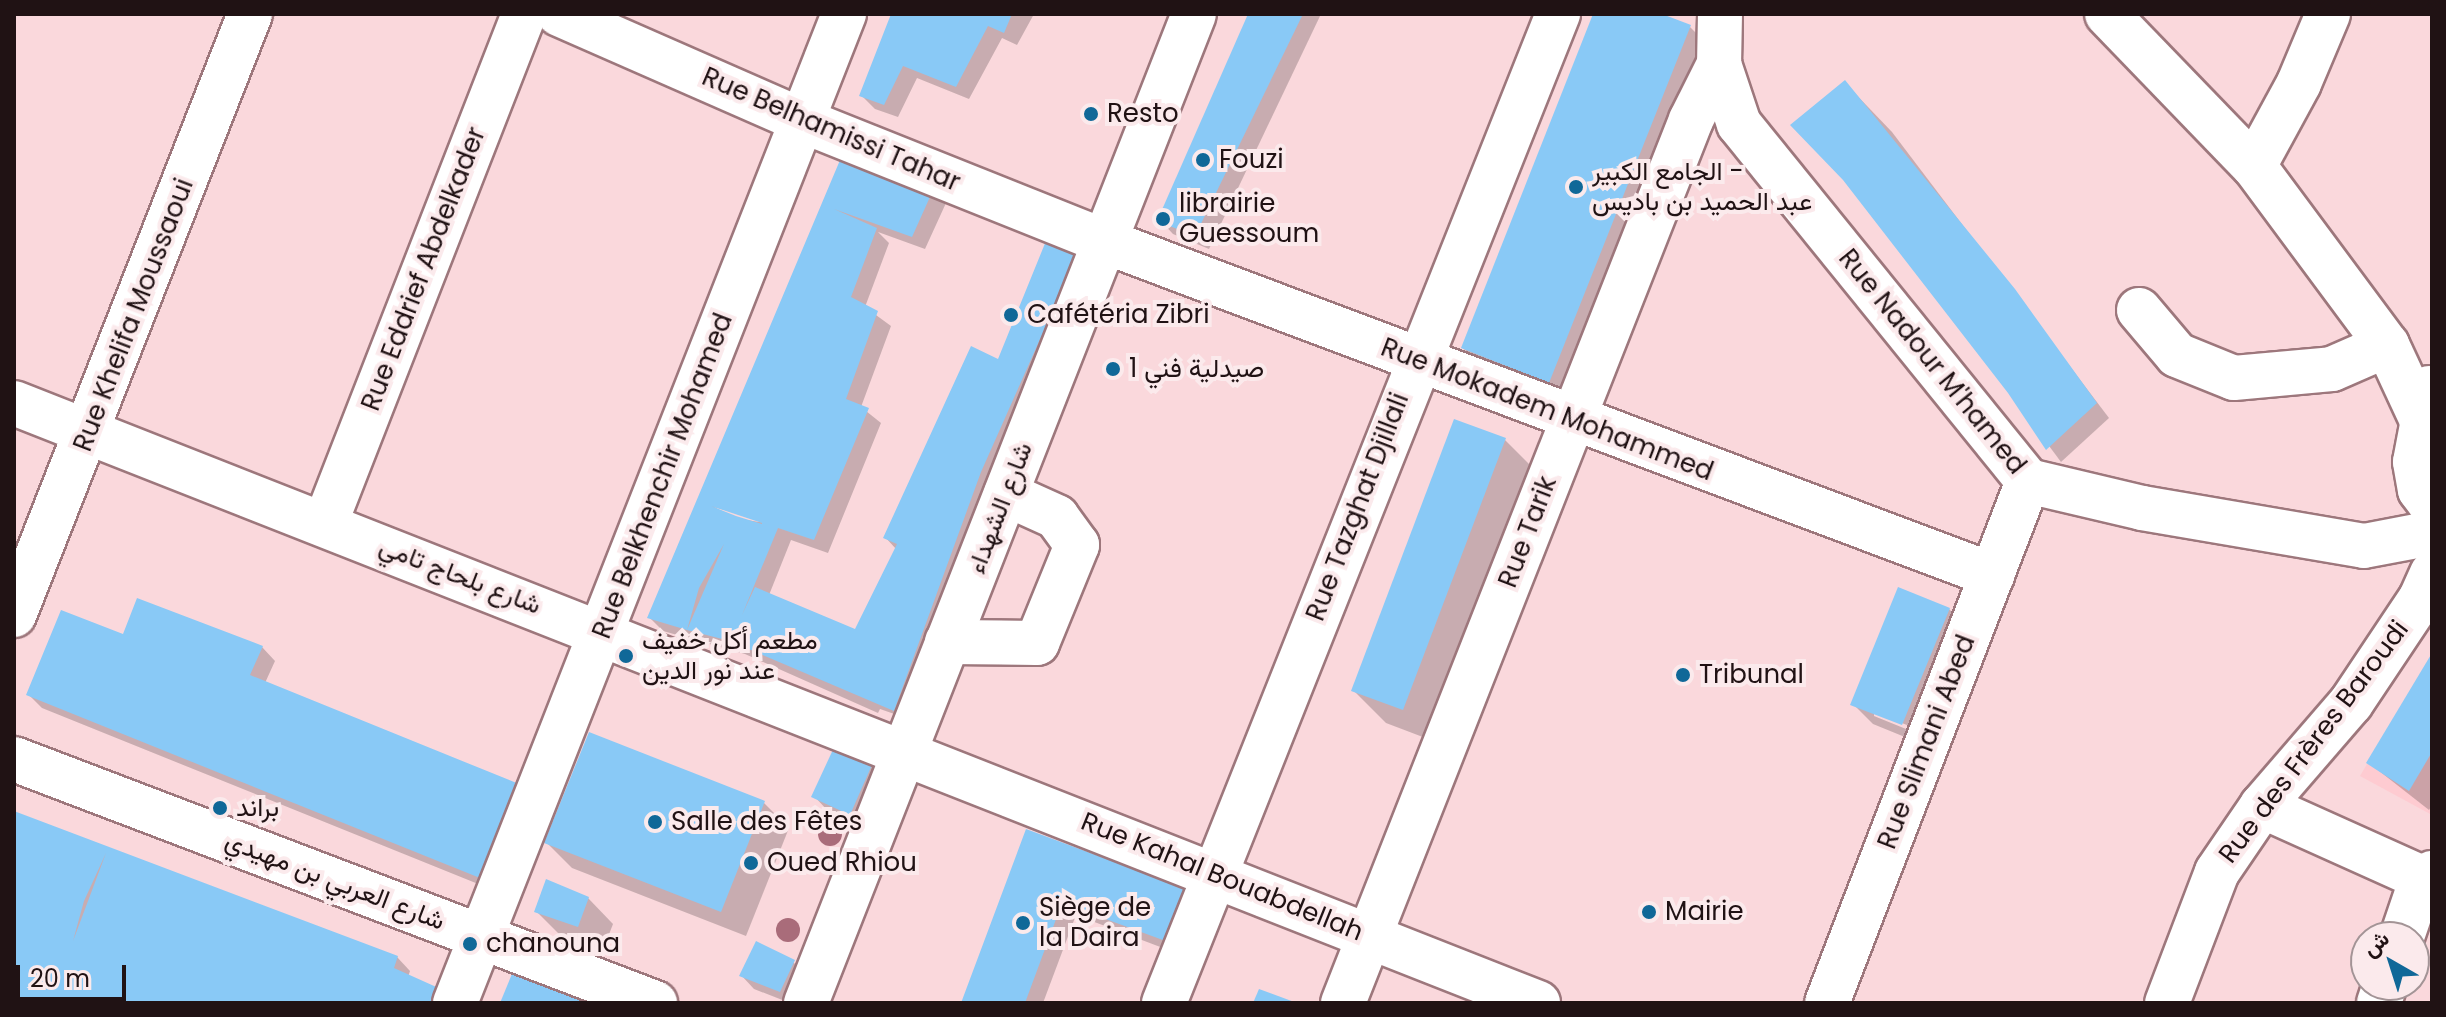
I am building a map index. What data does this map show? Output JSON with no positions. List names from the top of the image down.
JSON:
{
  "streets": {
    "street": [
      "Rue Belhamissi Tahar",
      "Rue Eddrief Abdelkader",
      "Rue Khelifa Moussaoui",
      "Rue Nadour M'hamed",
      "Rue Mokadem Mohammed",
      "Rue Belkhenchir Mohamed",
      "Rue Tazghat Djillali",
      "شارع الشهداء",
      "Rue Tarik",
      "شارع بلحاج تامي",
      "Rue Slimani Abed",
      "Rue des Frères Baroudi",
      "Rue Kahal Bouabdellah",
      "شارع العربي بن مهيدي"
    ]
  },
  "crossings": [
    ["Rue Belhamissi Tahar", "Rue Mokadem Mohammed"],
    ["Rue Belhamissi Tahar", "Rue Belkhenchir Mohamed"],
    ["Rue Belhamissi Tahar", "شارع الشهداء"],
    ["Rue Eddrief Abdelkader", "شارع بلحاج تامي"],
    ["Rue Khelifa Moussaoui", "شارع بلحاج تامي"],
    ["Rue Nadour M'hamed", "Rue Tarik"],
    ["Rue Nadour M'hamed", "Rue Slimani Abed"],
    ["Rue Mokadem Mohammed", "Rue Tazghat Djillali"],
    ["Rue Mokadem Mohammed", "شارع الشهداء"],
    ["Rue Mokadem Mohammed", "Rue Tarik"],
    ["Rue Mokadem Mohammed", "Rue Slimani Abed"],
    ["Rue Belkhenchir Mohamed", "شارع بلحاج تامي"],
    ["Rue Belkhenchir Mohamed", "شارع العربي بن مهيدي"],
    ["Rue Tazghat Djillali", "Rue Kahal Bouabdellah"],
    ["شارع الشهداء", "شارع بلحاج تامي"],
    ["شارع الشهداء", "Rue Kahal Bouabdellah"],
    ["Rue Tarik", "Rue Kahal Bouabdellah"],
    ["شارع بلحاج تامي", "Rue Kahal Bouabdellah"]
  ],
  "places": [
    "Resto",
    "Fouzi",
    "الجامع الكبير - عبد الحميد بن باديس",
    "librairie Guessoum",
    "Cafétéria Zibri",
    "صيدلية فني 1",
    "مطعم أكل خفيف عند نور الدين",
    "Tribunal",
    "براند",
    "Salle des Fêtes",
    "Oued Rhiou",
    "Mairie",
    "Siège de la Daira",
    "chanouna"
  ],
  "scale_bar": "20 m",
  "north": "top left"
}
